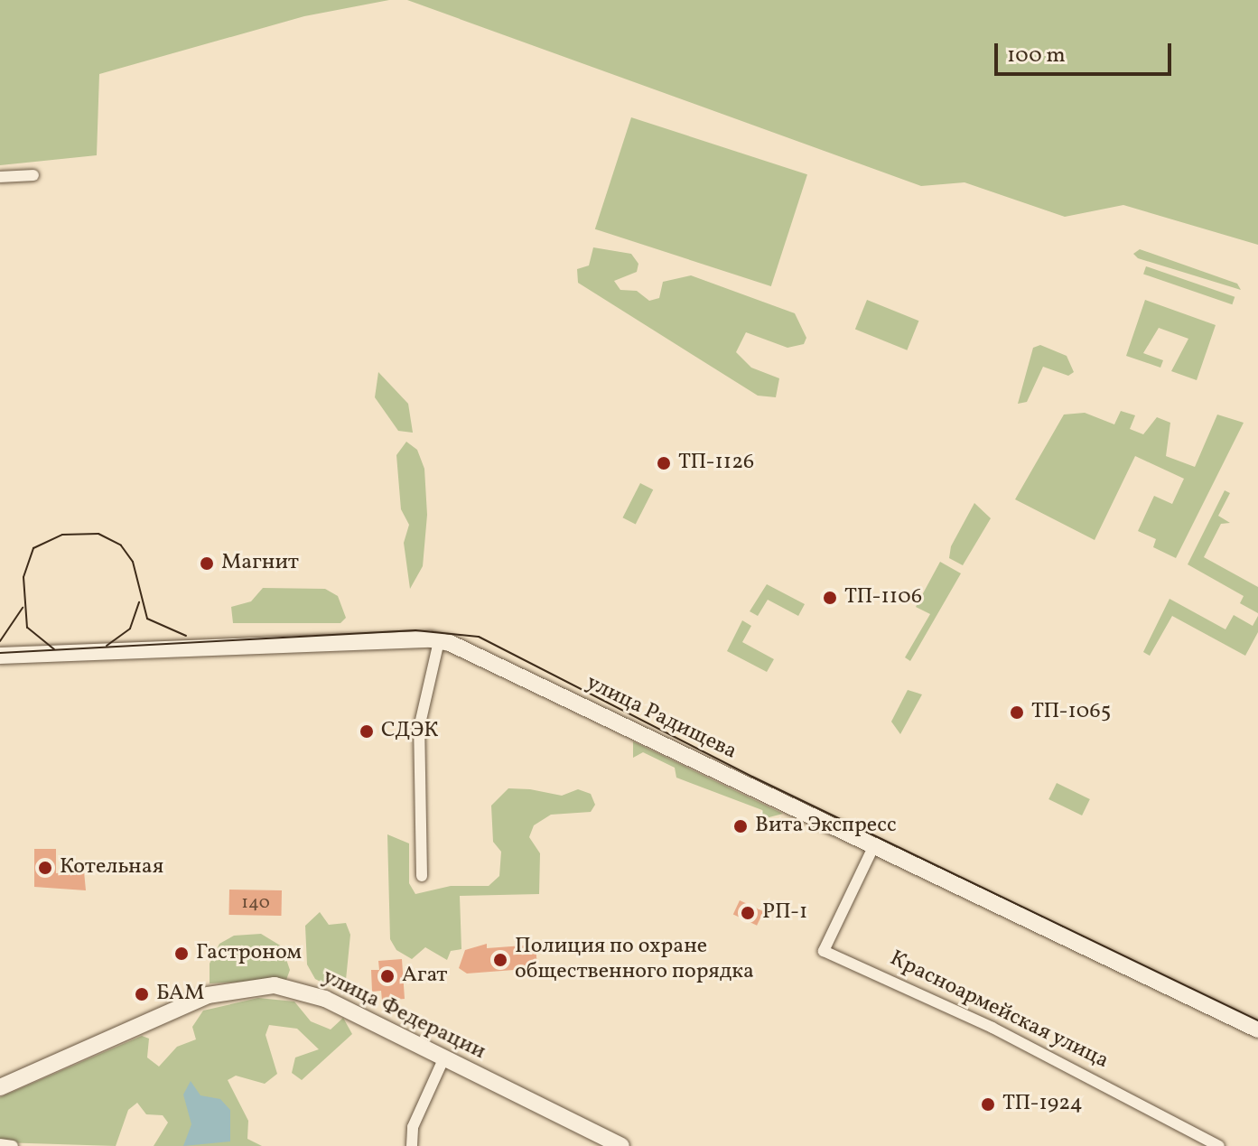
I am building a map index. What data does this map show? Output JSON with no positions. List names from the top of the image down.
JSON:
{
  "streets": {
    "street": ["улица Радищева", "Красноармейская улица", "улица Федерации"]
  },
  "crossings": [
    ["улица Радищева", "Красноармейская улица"]
  ],
  "places": [
    "ТП-1126",
    "Магнит",
    "ТП-1106",
    "ТП-1065",
    "СДЭК",
    "Вита Экспресс",
    "Котельная",
    "РП-1",
    "Гастроном",
    "Полиция по охране общественного порядка",
    "Агат",
    "БАМ",
    "ТП-1924"
  ],
  "house_numbers": ["140"],
  "scale_bar": "100 m"
}
